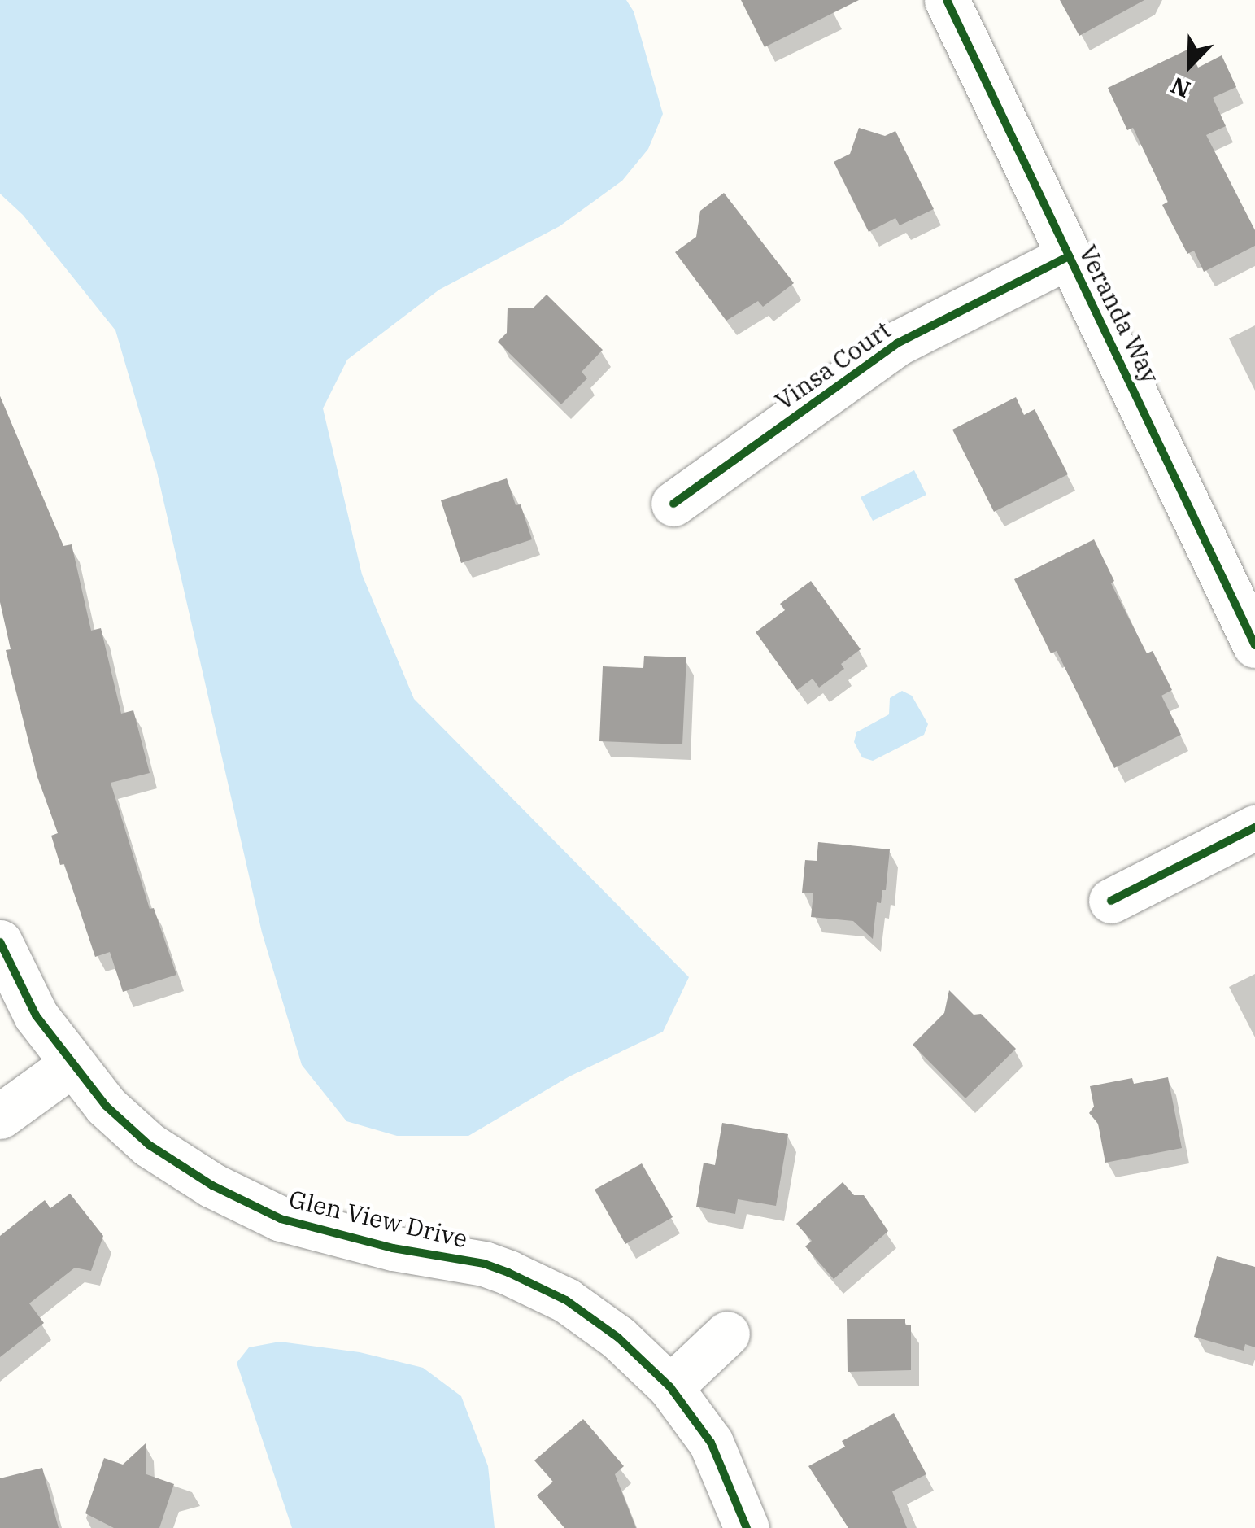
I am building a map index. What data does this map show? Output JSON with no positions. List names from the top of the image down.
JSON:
{
  "streets": {
    "street": ["Veranda Way", "Vinsa Court", "Glen View Drive"]
  },
  "crossings": [
    ["Veranda Way", "Vinsa Court"]
  ],
  "north": "bottom left"
}
